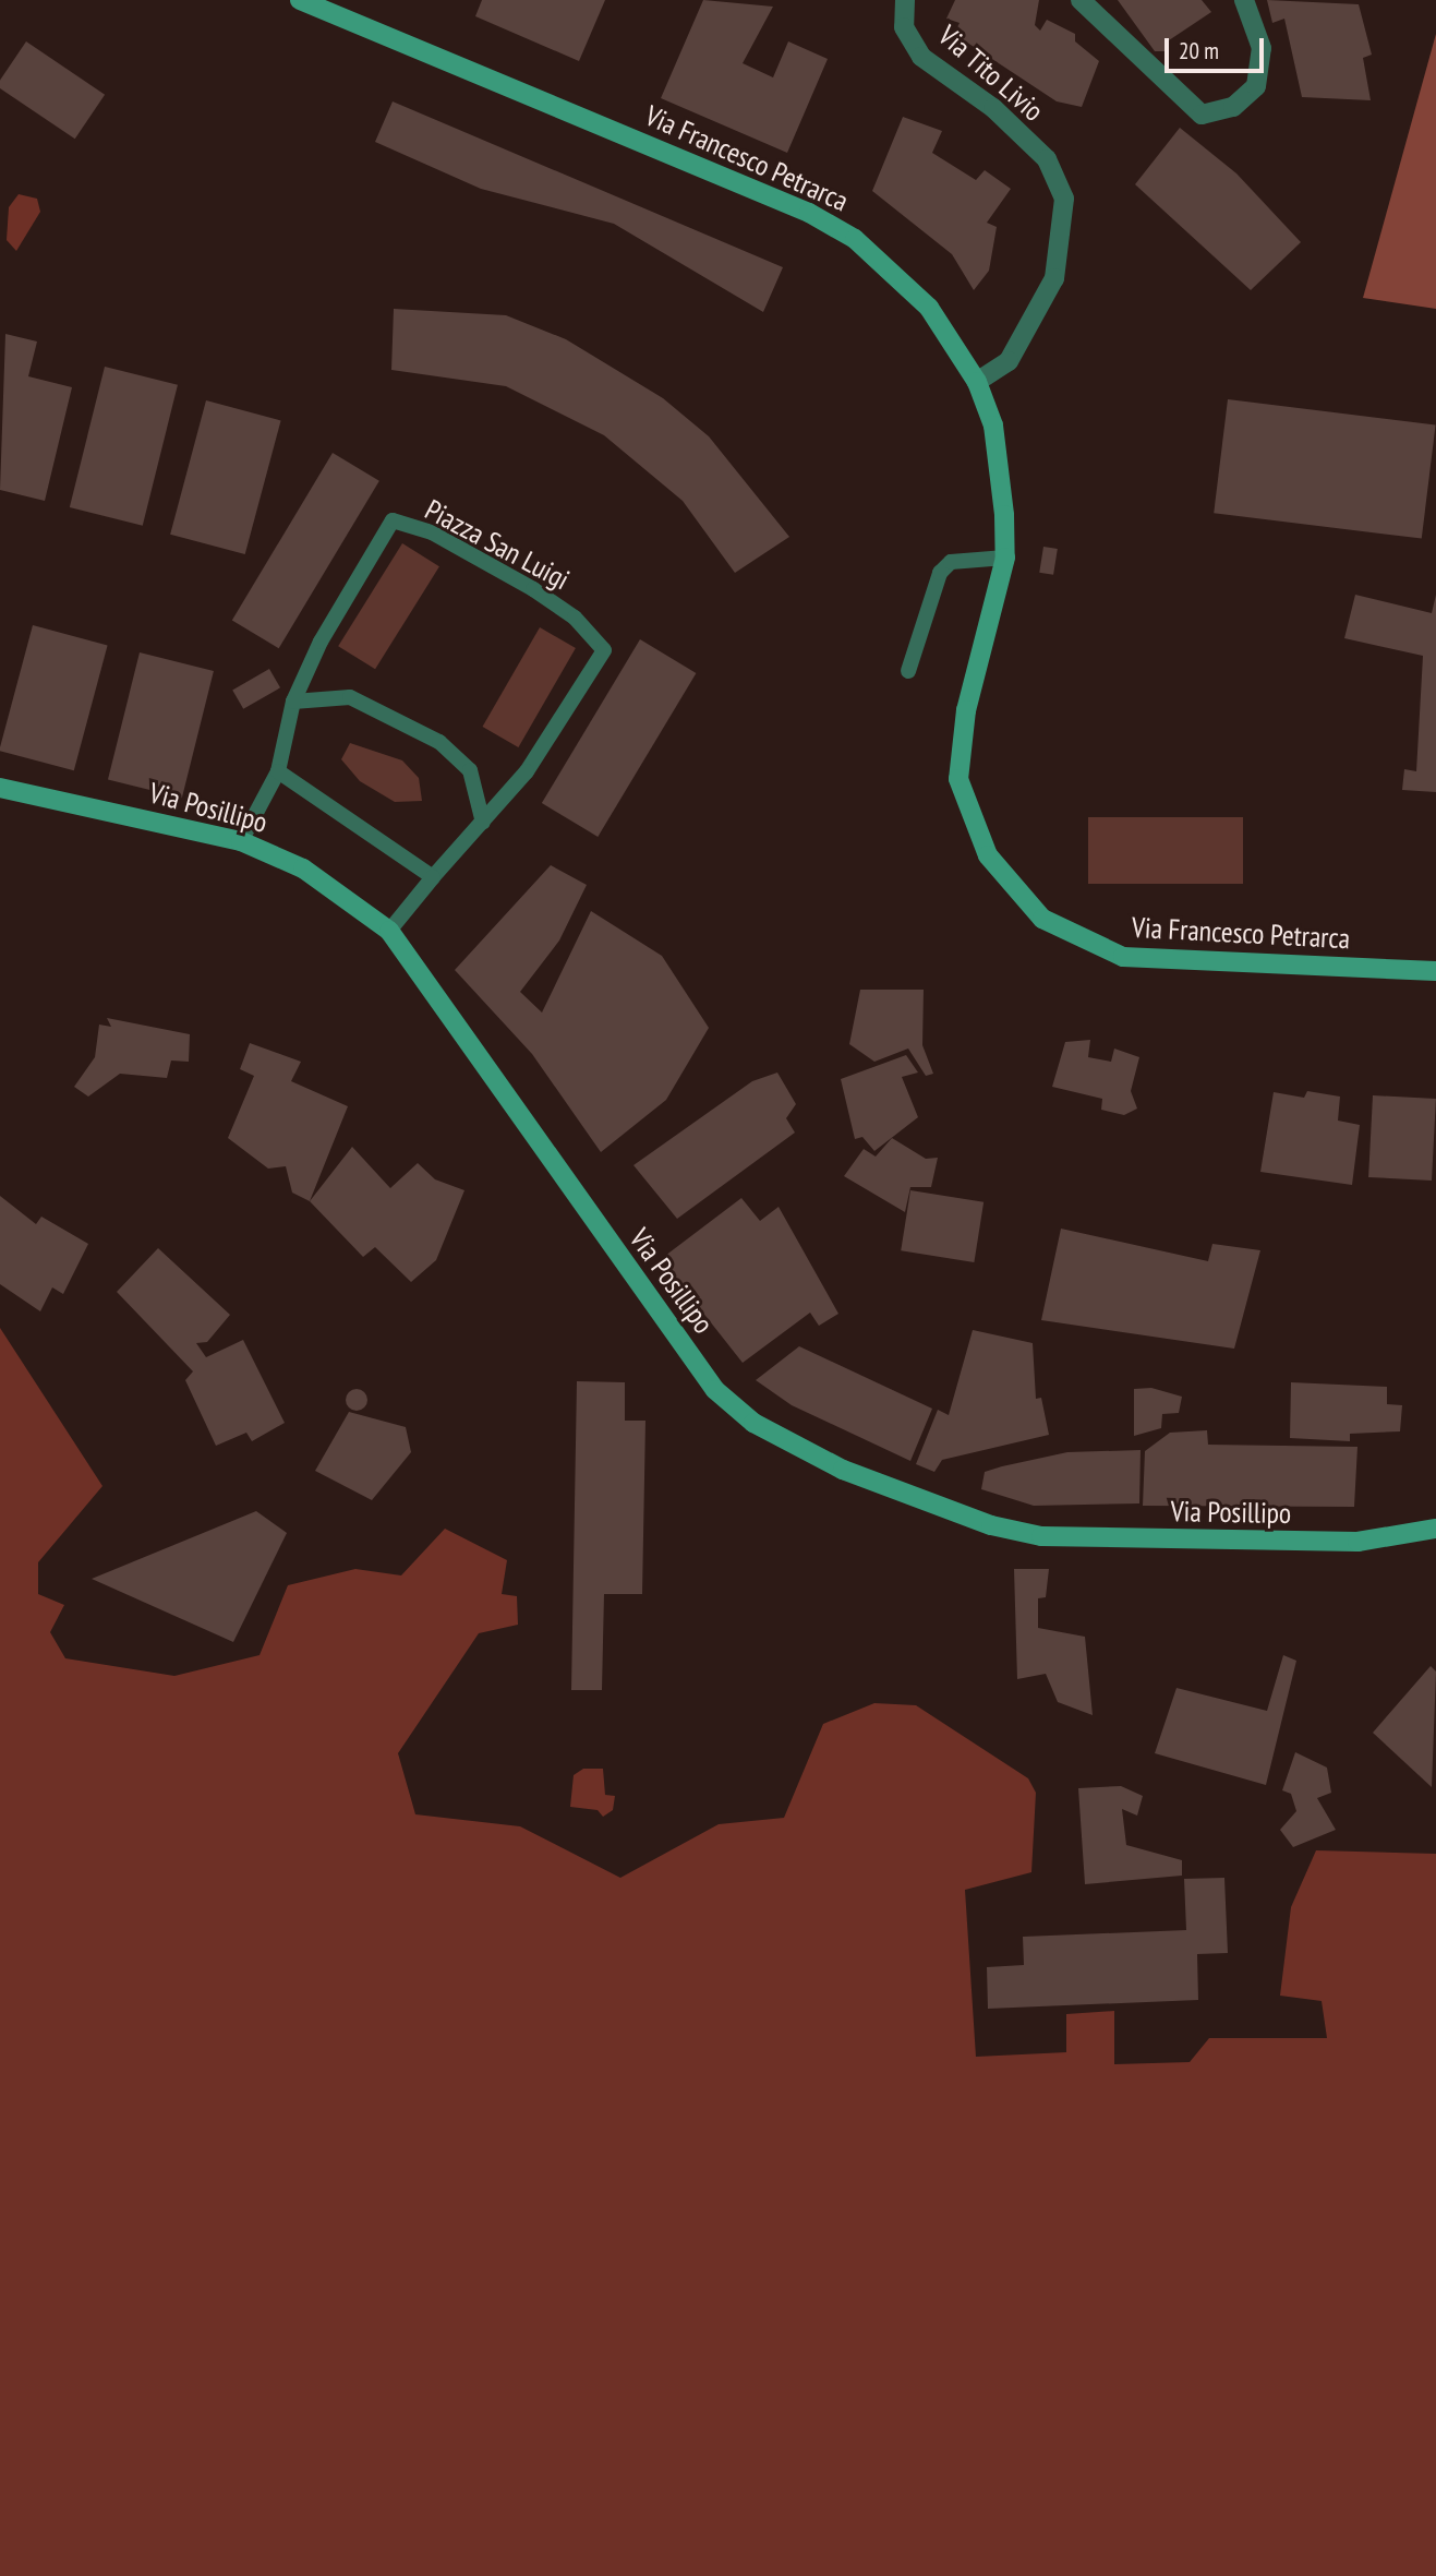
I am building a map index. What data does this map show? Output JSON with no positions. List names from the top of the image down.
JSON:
{
  "streets": {
    "street": ["Via Tito Livio", "Via Francesco Petrarca", "Via Posillipo"],
    "lane": ["Piazza San Luigi"]
  },
  "crossings": [
    ["Via Tito Livio", "Via Francesco Petrarca"],
    ["Piazza San Luigi", "Via Posillipo"]
  ],
  "scale_bar": "20 m"
}
